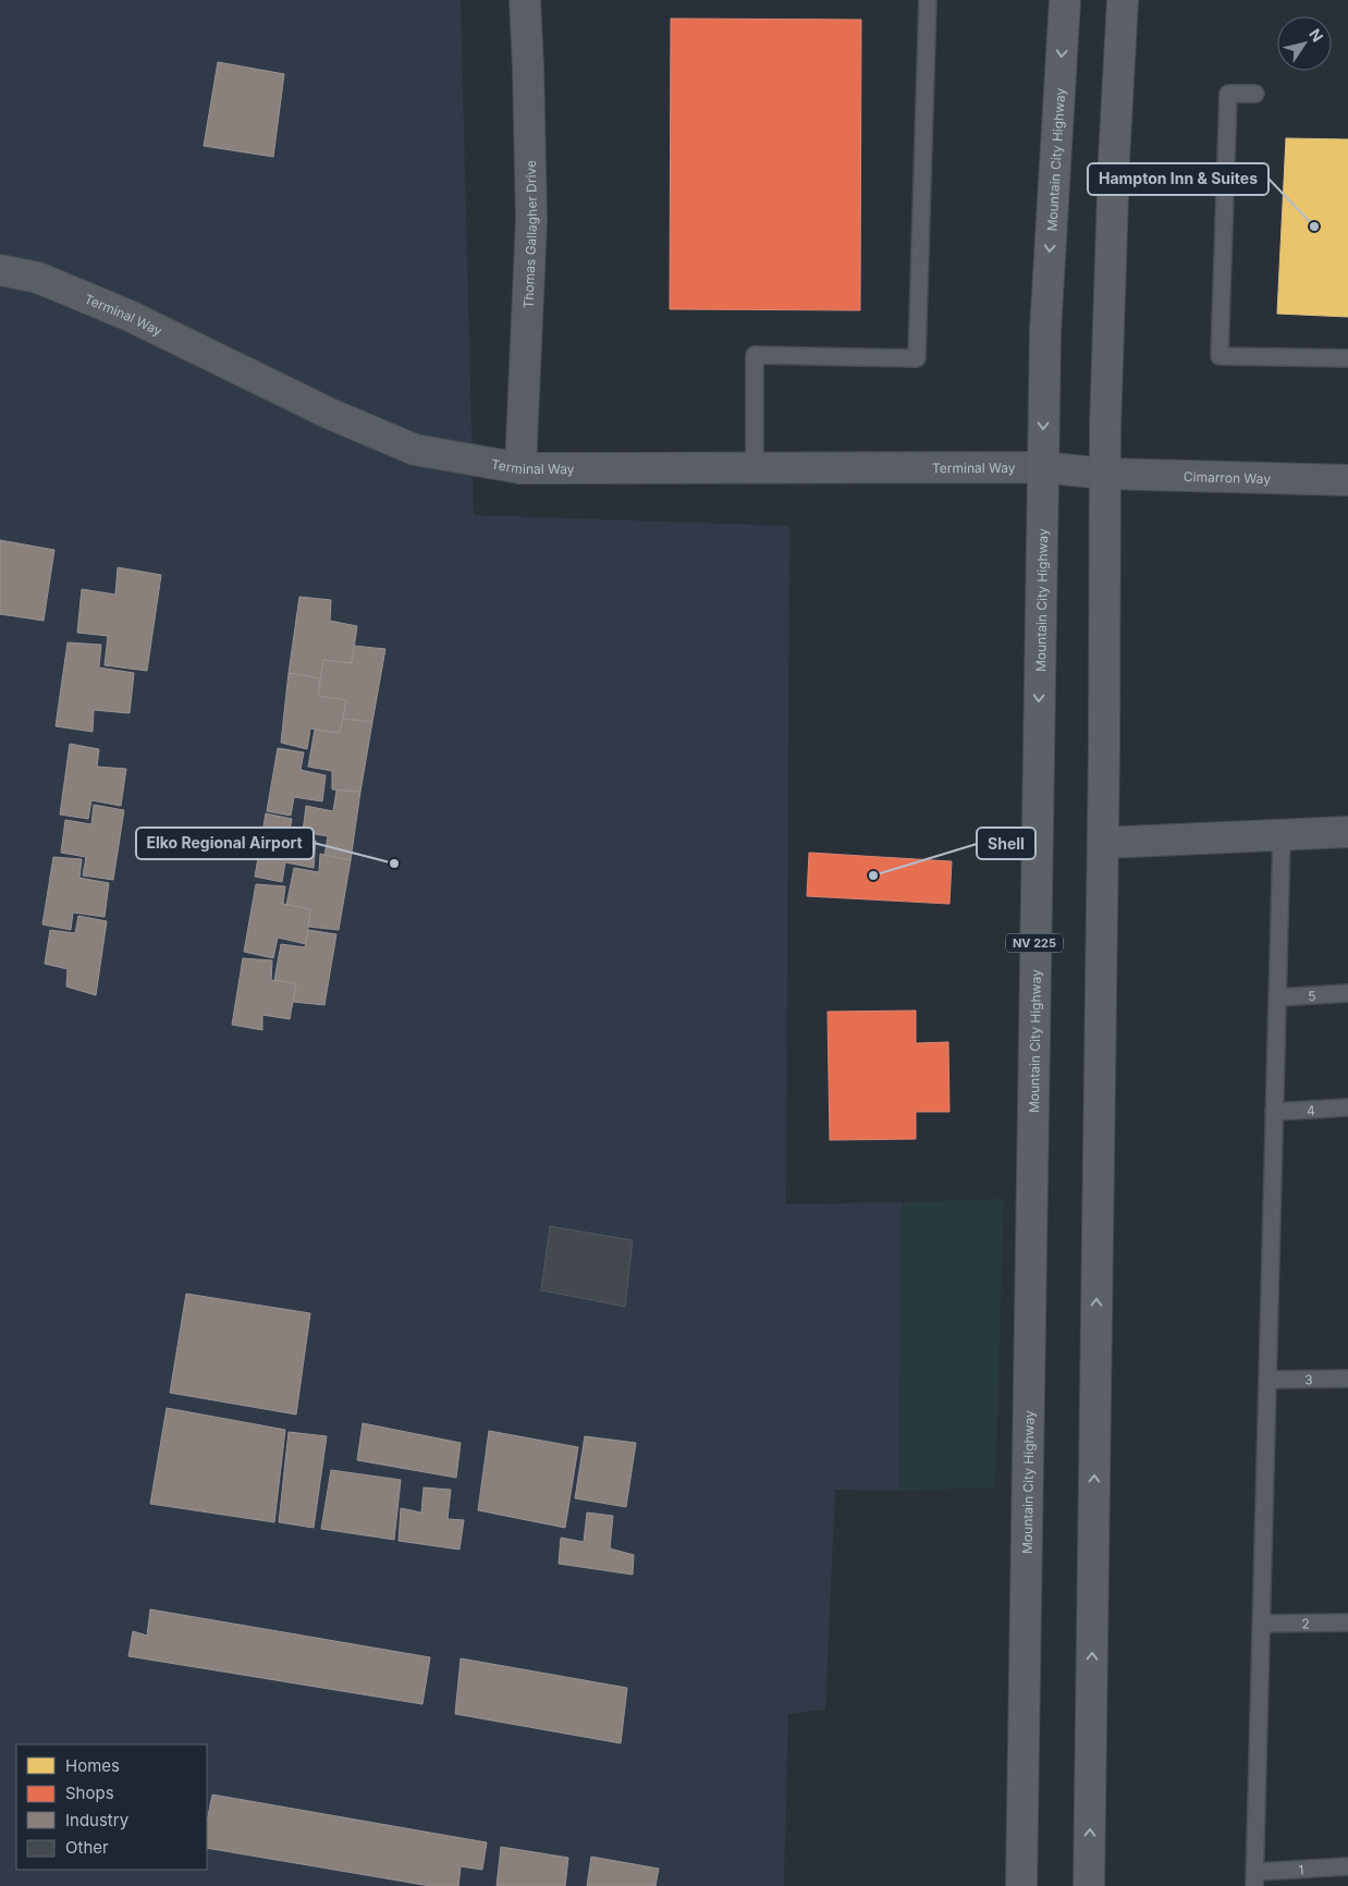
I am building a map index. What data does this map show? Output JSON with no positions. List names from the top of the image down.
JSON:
{
  "streets": {
    "main road": ["Mountain City Highway", "NV 225"],
    "street": ["Thomas Gallagher Drive", "Terminal Way", "Cimarron Way"],
    "lane": [
      "5",
      "4",
      "3",
      "2",
      "1"
    ]
  },
  "crossings": [
    ["Mountain City Highway", "Terminal Way"],
    ["Thomas Gallagher Drive", "Terminal Way"],
    ["Terminal Way", "Cimarron Way"]
  ],
  "places": ["Hampton Inn & Suites", "Elko Regional Airport", "Shell"],
  "legend": [
    "Homes",
    "Shops",
    "Industry",
    "Other"
  ],
  "north": "top right"
}
